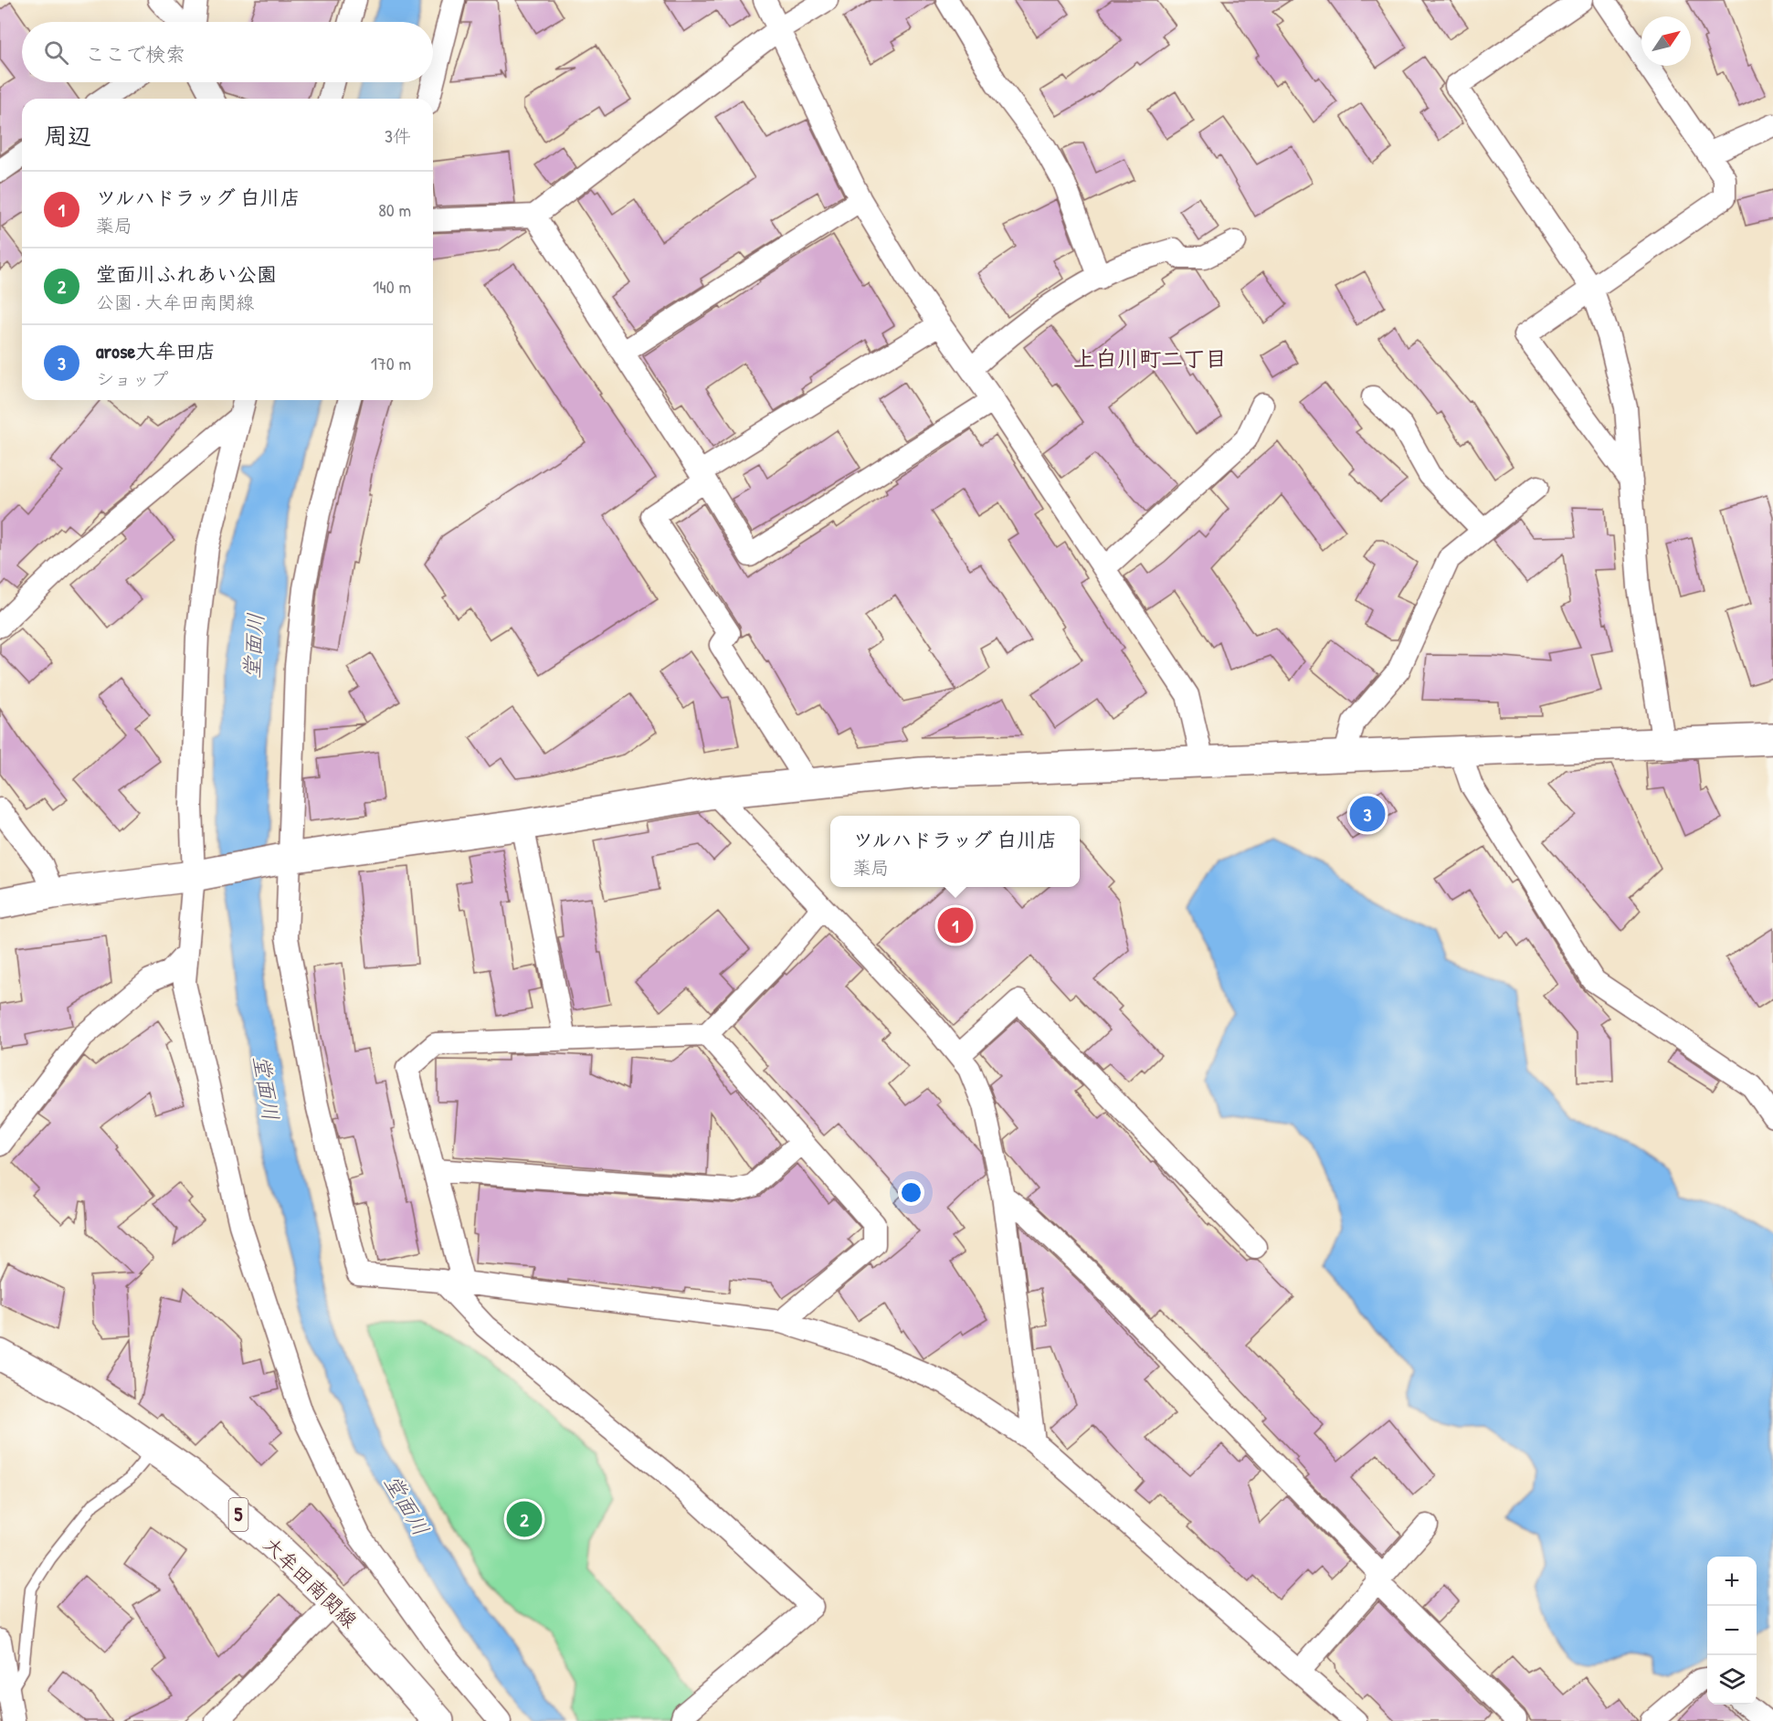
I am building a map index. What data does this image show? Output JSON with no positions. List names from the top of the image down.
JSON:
{
  "streets": {
    "street": ["5", "大牟田南関線"]
  },
  "districts": ["上白川町二丁目"],
  "water": ["堂面川"],
  "north": "top right",
  "page": {
    "search": "ここで検索",
    "heading": ["周辺", "3件"],
    "list": [
      {
        "mark": "1",
        "name": "ツルハドラッグ 白川店",
        "note": "薬局",
        "value": "80 m"
      },
      {
        "mark": "2",
        "name": "堂面川ふれあい公園",
        "note": "公園 · 大牟田南関線",
        "value": "140 m"
      },
      {
        "mark": "3",
        "name": "arose大牟田店",
        "note": "ショップ",
        "value": "170 m"
      }
    ],
    "pins": ["3", "1", "2"],
    "popup": ["ツルハドラッグ 白川店", "薬局"],
    "map_buttons": ["+", "−"]
  }
}
